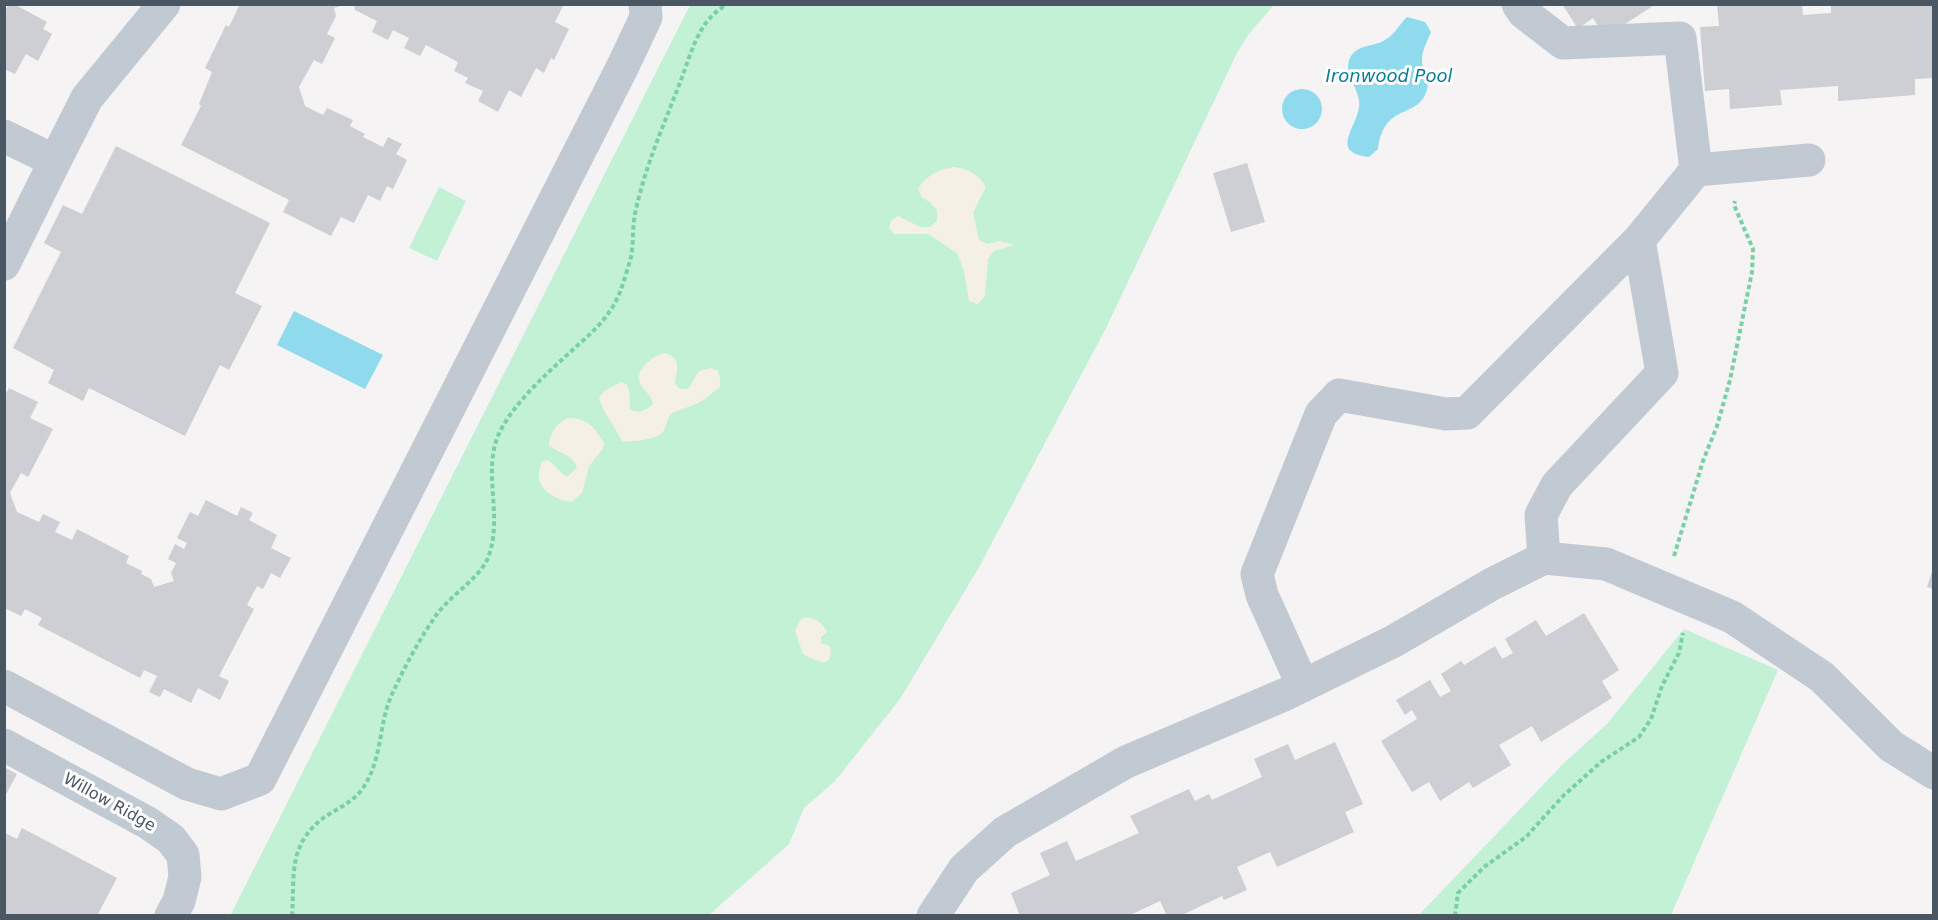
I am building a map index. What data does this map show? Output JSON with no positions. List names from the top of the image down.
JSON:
{
  "streets": {
    "street": ["Willow Ridge"]
  },
  "water": ["Ironwood Pool"]
}
